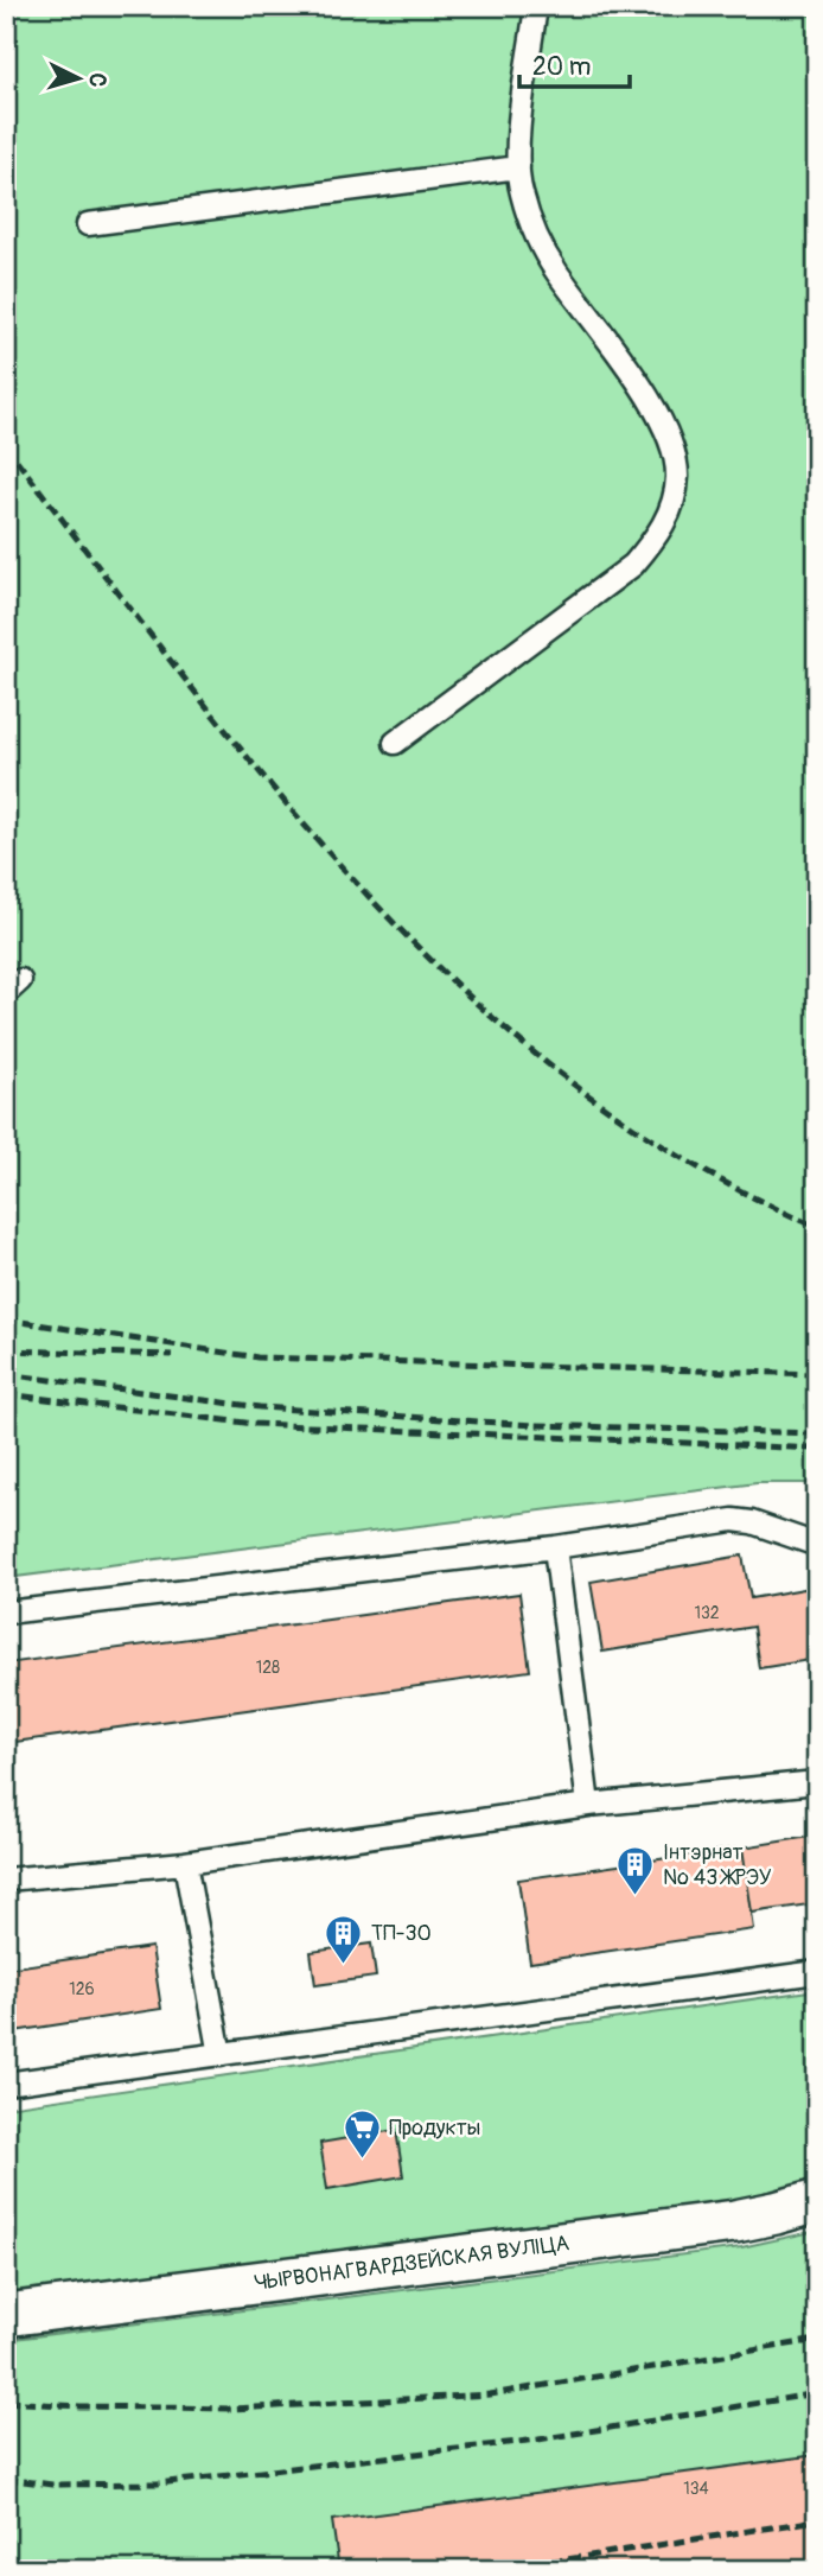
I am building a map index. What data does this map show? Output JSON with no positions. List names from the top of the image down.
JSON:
{
  "streets": {
    "street": ["ЧЫРВОНАГВАРДЗЕЙСКАЯ ВУЛІЦА"]
  },
  "places": {
    "building": ["Інтэрнат № 43 ЖРЭУ", "ТП-30"],
    "supermarket": ["Продукты"]
  },
  "house_numbers": [
    "132",
    "128",
    "126",
    "134"
  ],
  "scale_bar": "20 m",
  "north": "right"
}
